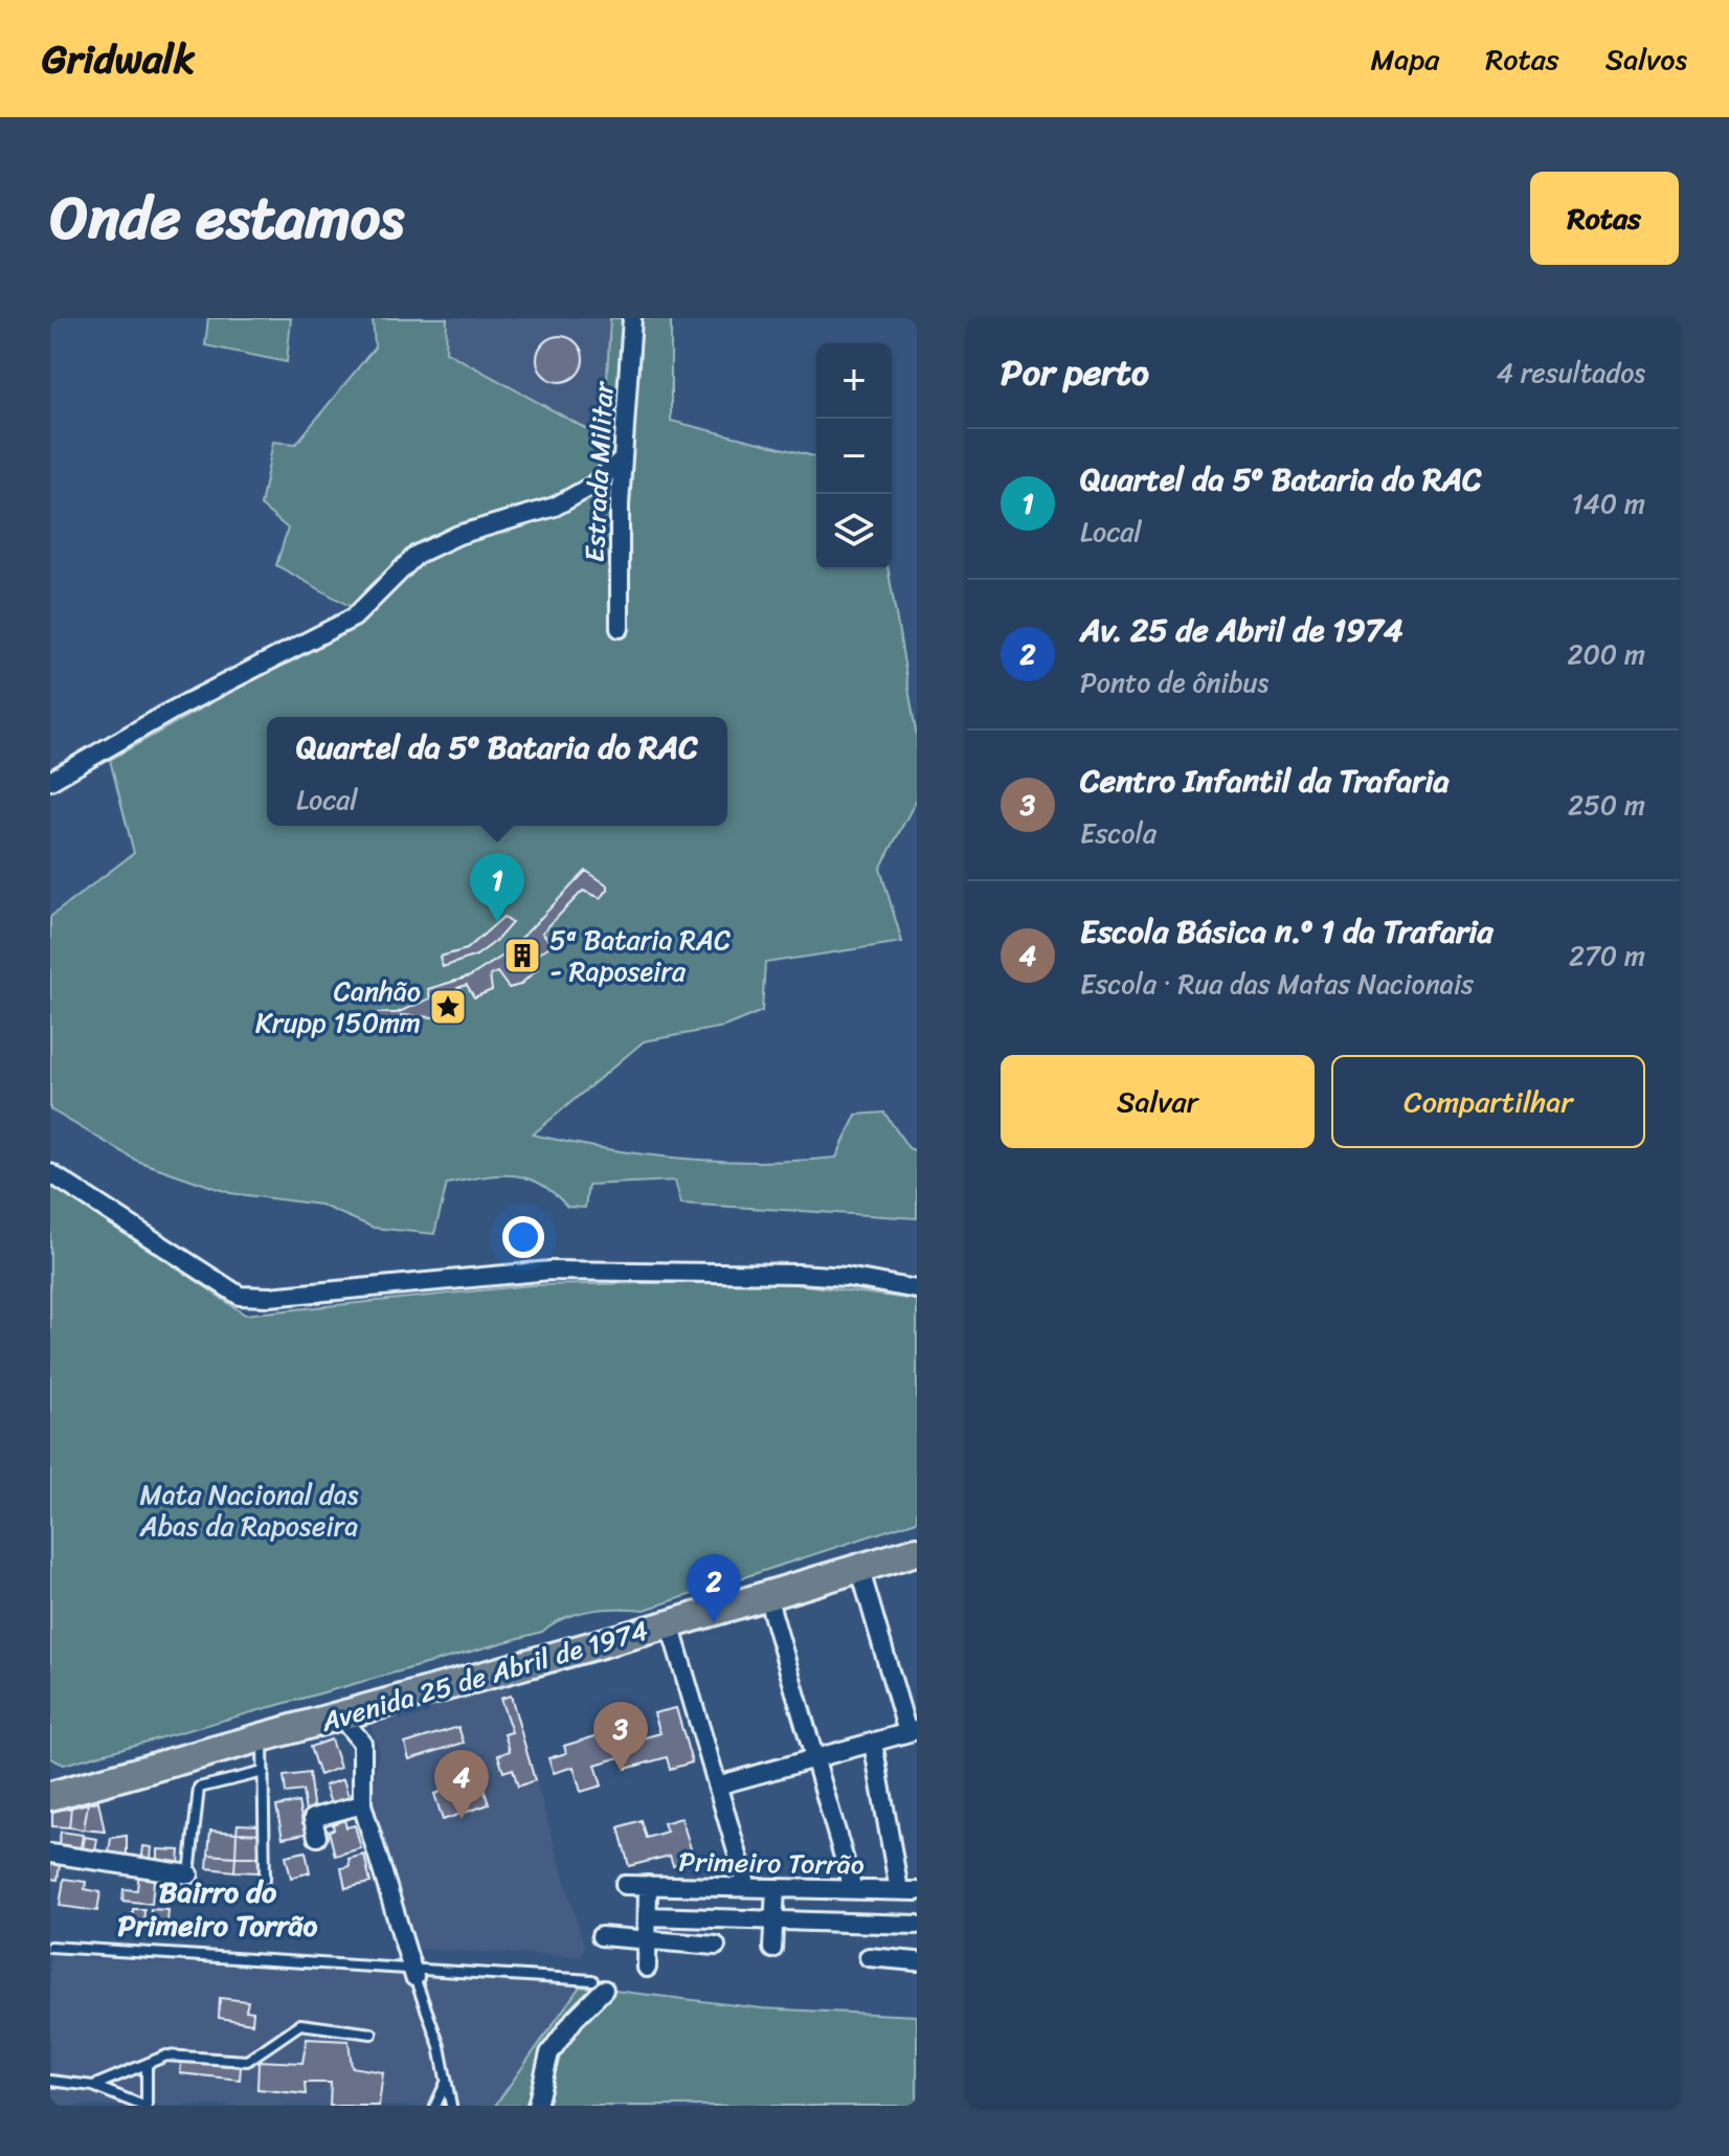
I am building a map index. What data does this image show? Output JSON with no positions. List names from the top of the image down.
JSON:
{
  "streets": {
    "main road": ["Avenida 25 de Abril de 1974"],
    "street": ["Estrada Militar", "Primeiro Torrão"]
  },
  "districts": ["Bairro do Primeiro Torrão"],
  "parks": ["Mata Nacional das Abas da Raposeira"],
  "places": {
    "building": ["5ª Bataria RAC - Raposeira"],
    "place": ["Canhão Krupp 150mm"]
  },
  "page": {
    "header": "Gridwalk",
    "nav": ["Mapa", "Rotas", "Salvos"],
    "title": "Onde estamos",
    "buttons": [
      "Rotas",
      ["Salvar", "Compartilhar"]
    ],
    "heading": ["Por perto", "4 resultados"],
    "map_buttons": ["+", "−"],
    "list": [
      {
        "mark": "1",
        "name": "Quartel da 5º Bataria do RAC",
        "note": "Local",
        "value": "140 m"
      },
      {
        "mark": "2",
        "name": "Av. 25 de Abril de 1974",
        "note": "Ponto de ônibus",
        "value": "200 m"
      },
      {
        "mark": "3",
        "name": "Centro Infantil da Trafaria",
        "note": "Escola",
        "value": "250 m"
      },
      {
        "mark": "4",
        "name": "Escola Básica n.º 1 da Trafaria",
        "note": "Escola · Rua das Matas Nacionais",
        "value": "270 m"
      }
    ],
    "popup": ["Quartel da 5º Bataria do RAC", "Local"],
    "pins": [
      "1",
      "2",
      "3",
      "4"
    ]
  }
}
